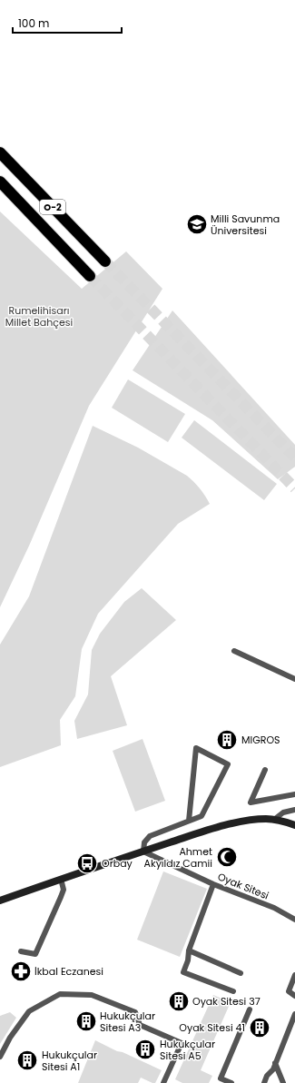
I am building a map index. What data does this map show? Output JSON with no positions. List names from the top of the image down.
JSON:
{
  "streets": {
    "highway": ["O-2"],
    "street": ["Oyak Sitesi"]
  },
  "parks": ["Rumelihisarı Millet Bahçesi"],
  "places": {
    "school or university": ["Milli Savunma Üniversitesi"],
    "building": [
      "MIGROS",
      "Oyak Sitesi 37",
      "Hukukçular Sitesi A3",
      "Oyak Sitesi 41",
      "Hukukçular Sitesi A5",
      "Hukukçular Sitesi A1"
    ],
    "mosque": ["Ahmet Akyıldız Camii"],
    "bus stop": ["Orbay"],
    "pharmacy": ["İkbal Eczanesi"]
  },
  "scale_bar": "100 m"
}
